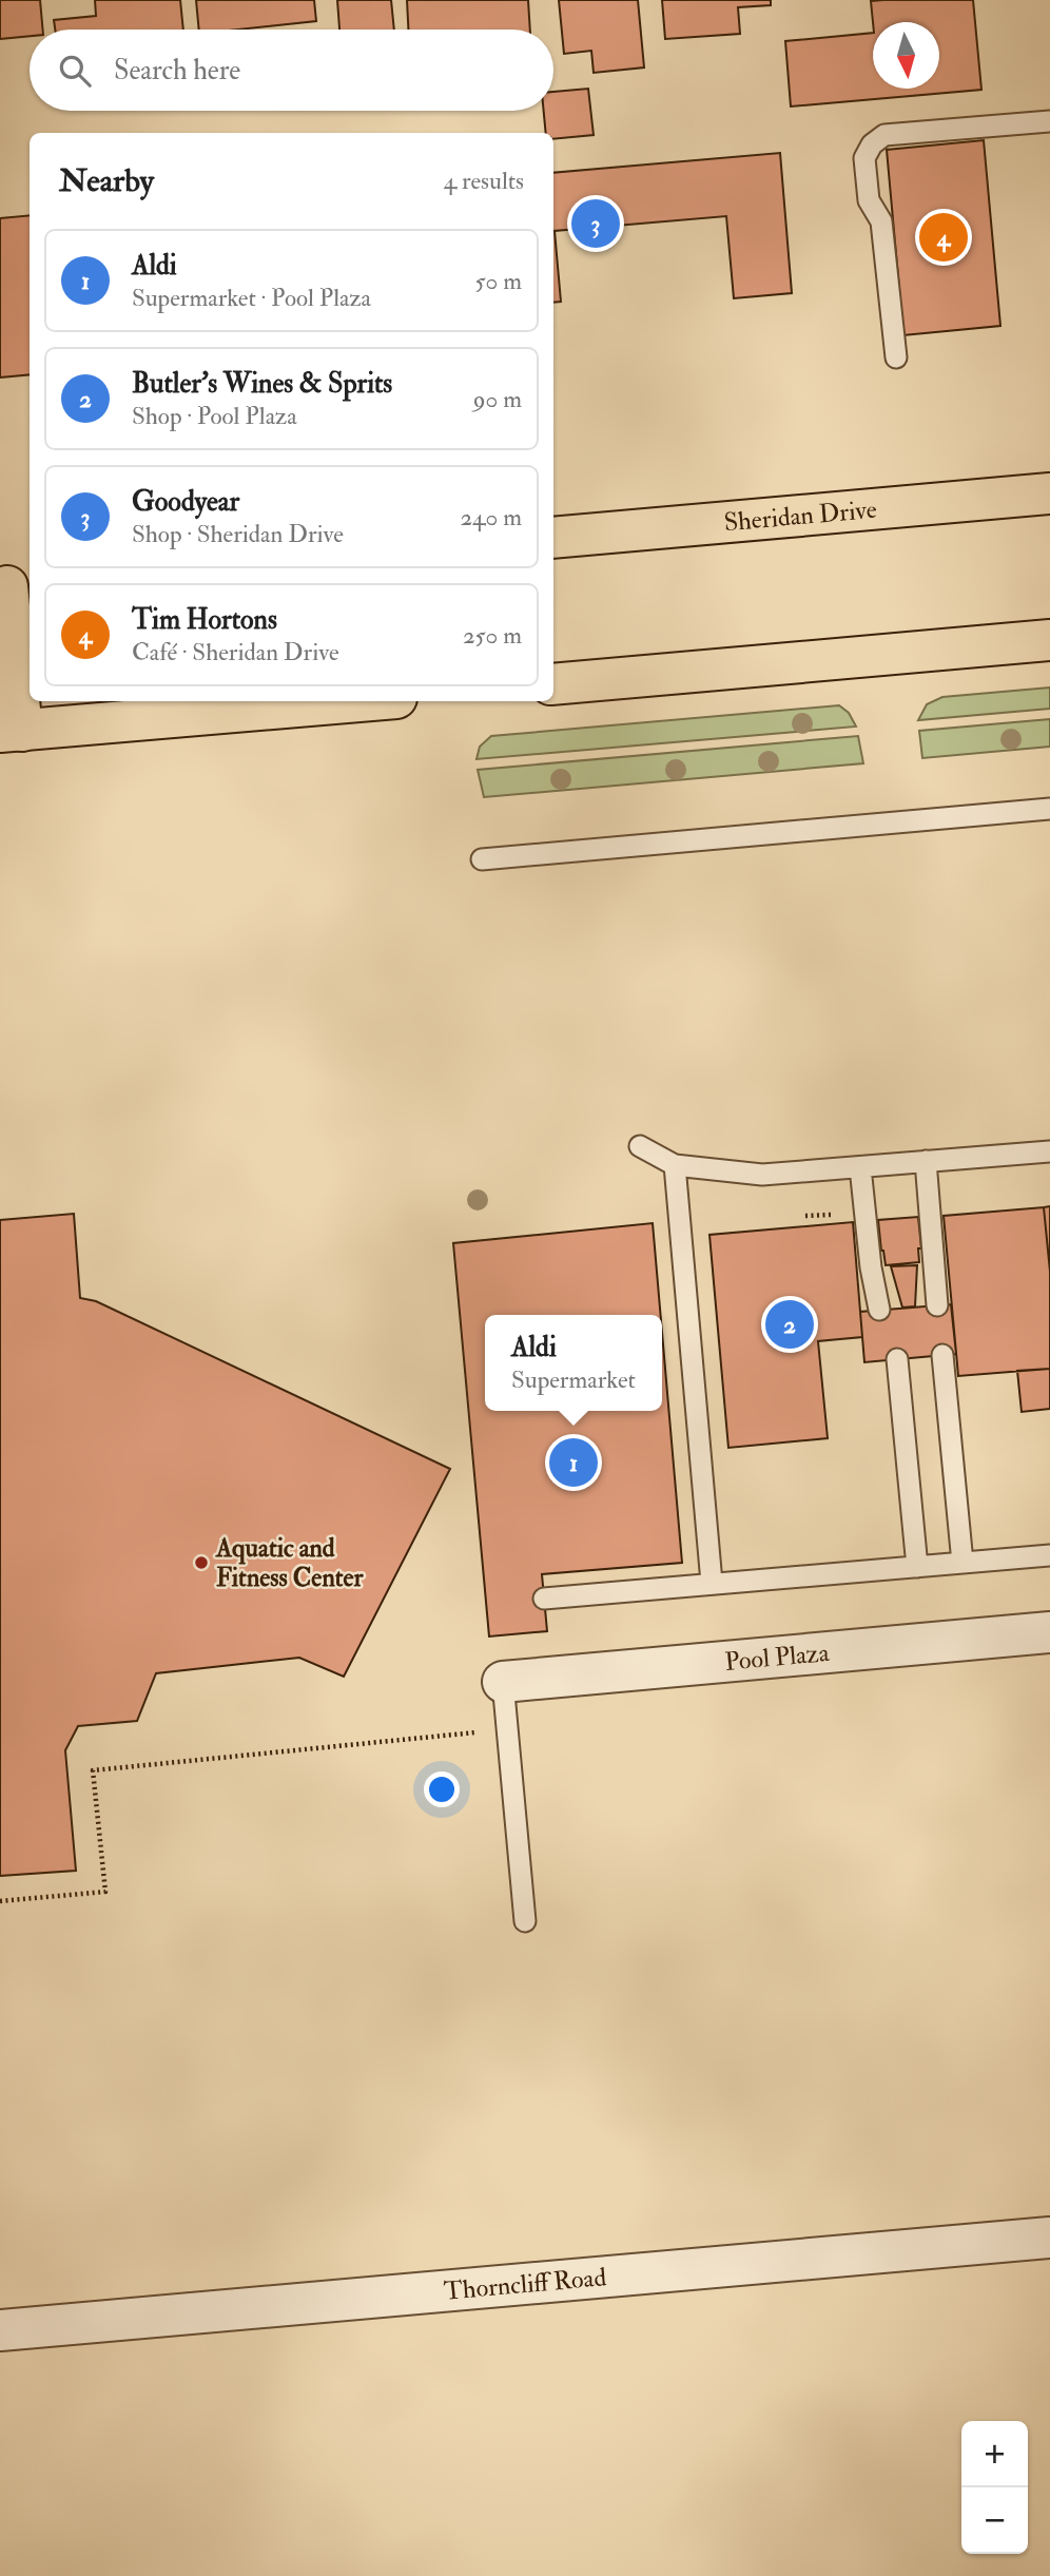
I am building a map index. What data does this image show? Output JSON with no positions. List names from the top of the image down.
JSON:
{
  "streets": {
    "main road": ["Sheridan Drive"],
    "street": ["Pool Plaza", "Thorncliff Road"]
  },
  "places": ["Aquatic and Fitness Center"],
  "north": "bottom",
  "page": {
    "search": "Search here",
    "heading": ["Nearby", "4 results"],
    "pins": [
      "3",
      "4",
      "2",
      "1"
    ],
    "list": [
      {
        "mark": "1",
        "name": "Aldi",
        "note": "Supermarket · Pool Plaza",
        "value": "50 m"
      },
      {
        "mark": "2",
        "name": "Butler's Wines & Sprits",
        "note": "Shop · Pool Plaza",
        "value": "90 m"
      },
      {
        "mark": "3",
        "name": "Goodyear",
        "note": "Shop · Sheridan Drive",
        "value": "240 m"
      },
      {
        "mark": "4",
        "name": "Tim Hortons",
        "note": "Café · Sheridan Drive",
        "value": "250 m"
      }
    ],
    "popup": ["Aldi", "Supermarket"],
    "map_buttons": ["+", "−"]
  }
}
